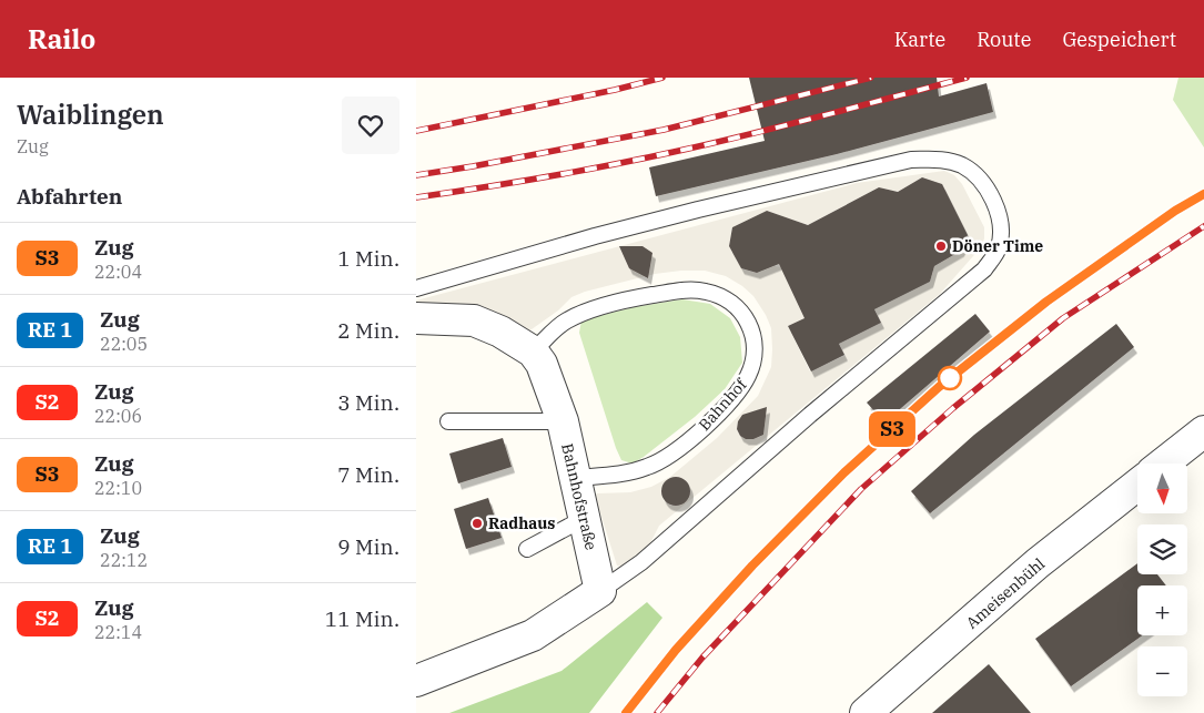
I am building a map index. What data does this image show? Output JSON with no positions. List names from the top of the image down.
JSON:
{
  "streets": {
    "street": ["Bahnhofstraße", "Ameisenbühl"],
    "lane": ["Bahnhof"]
  },
  "crossings": [
    ["Bahnhof", "Bahnhofstraße"]
  ],
  "places": ["Döner Time", "Radhaus"],
  "north": "bottom",
  "page": {
    "header": "Railo",
    "nav": ["Karte", "Route", "Gespeichert"],
    "heading": [
      ["Waiblingen", "Zug"],
      "Abfahrten"
    ],
    "on_map": "S3",
    "list": [
      {
        "mark": "S3",
        "name": "Zug",
        "note": "22:04",
        "value": "1 Min."
      },
      {
        "mark": "RE 1",
        "name": "Zug",
        "note": "22:05",
        "value": "2 Min."
      },
      {
        "mark": "S2",
        "name": "Zug",
        "note": "22:06",
        "value": "3 Min."
      },
      {
        "mark": "S3",
        "name": "Zug",
        "note": "22:10",
        "value": "7 Min."
      },
      {
        "mark": "RE 1",
        "name": "Zug",
        "note": "22:12",
        "value": "9 Min."
      },
      {
        "mark": "S2",
        "name": "Zug",
        "note": "22:14",
        "value": "11 Min."
      }
    ],
    "map_buttons": ["+", "−"]
  }
}
